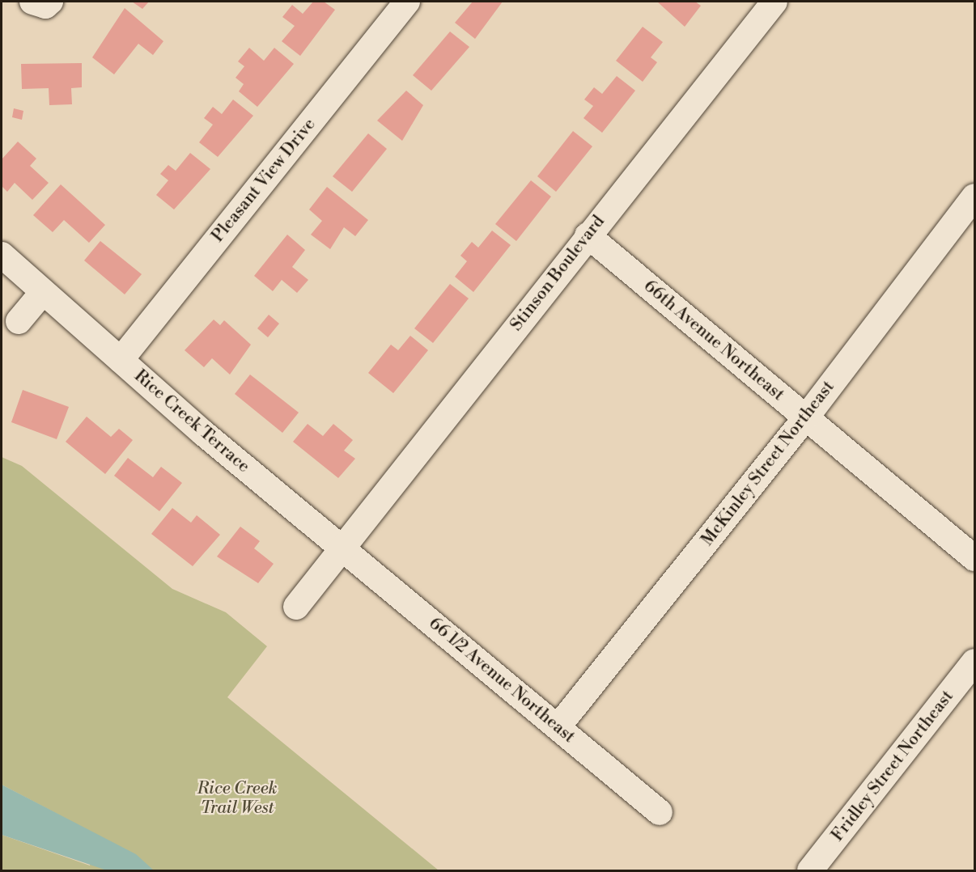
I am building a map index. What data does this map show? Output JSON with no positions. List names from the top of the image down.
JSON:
{
  "streets": {
    "street": [
      "Pleasant View Drive",
      "Stinson Boulevard",
      "66th Avenue Northeast",
      "Rice Creek Terrace",
      "McKinley Street Northeast",
      "66 1/2 Avenue Northeast",
      "Fridley Street Northeast"
    ]
  },
  "crossings": [
    ["Pleasant View Drive", "Rice Creek Terrace"],
    ["Stinson Boulevard", "66th Avenue Northeast"],
    ["Stinson Boulevard", "Rice Creek Terrace"],
    ["Stinson Boulevard", "66 1/2 Avenue Northeast"],
    ["66th Avenue Northeast", "McKinley Street Northeast"],
    ["Rice Creek Terrace", "66 1/2 Avenue Northeast"],
    ["McKinley Street Northeast", "66 1/2 Avenue Northeast"]
  ],
  "parks": ["Rice Creek Trail West"]
}
